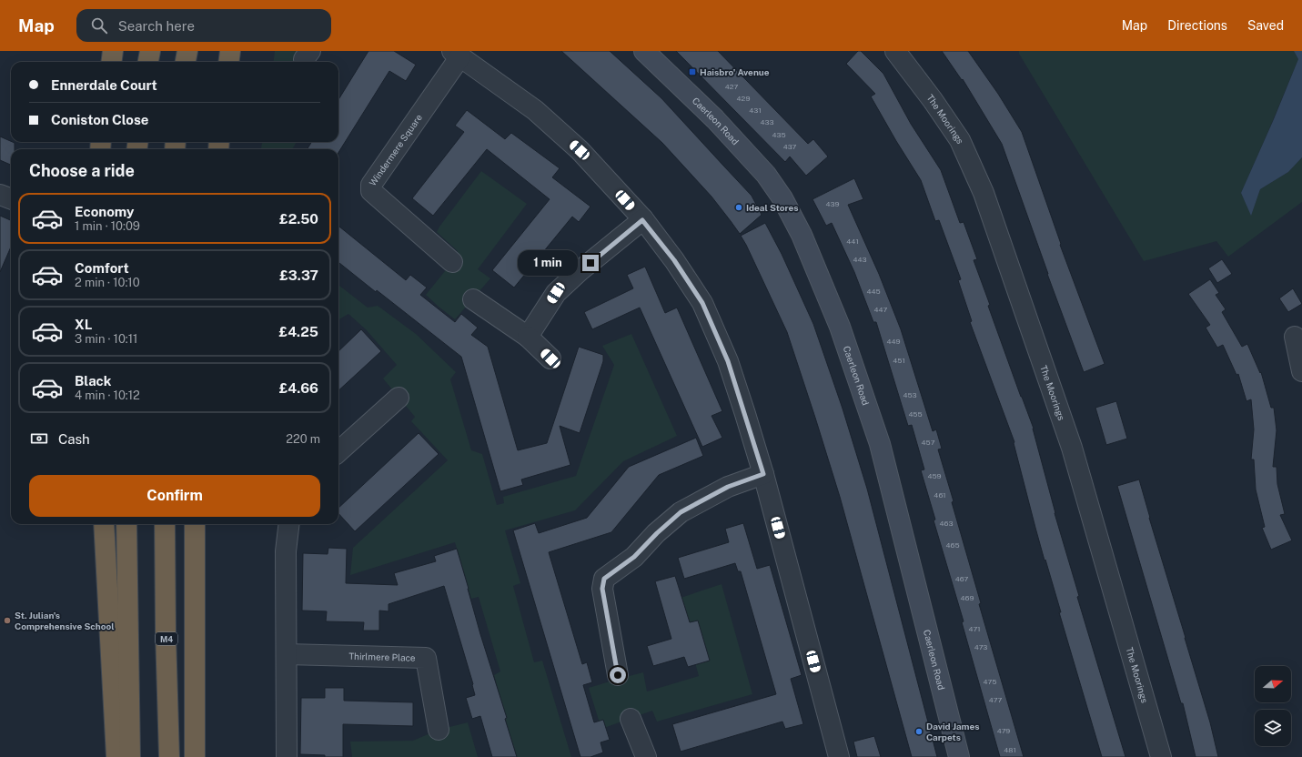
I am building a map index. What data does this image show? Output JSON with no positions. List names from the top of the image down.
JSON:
{
  "streets": {
    "highway": ["M4"],
    "main road": ["Caerleon Road"],
    "street": ["The Moorings", "Windermere Square", "Thirlmere Place"]
  },
  "places": {
    "transit": ["Haisbro' Avenue"],
    "other": ["Ideal Stores", "St. Julian's Comprehensive School", "David James Carpets"]
  },
  "house_numbers": [
    "427",
    "429",
    "431",
    "433",
    "435",
    "437",
    "439",
    "441",
    "443",
    "445",
    "447",
    "449",
    "451",
    "453",
    "455",
    "457",
    "459",
    "461",
    "463",
    "465",
    "467",
    "469",
    "471",
    "473",
    "475",
    "477",
    "479",
    "481"
  ],
  "north": "right",
  "page": {
    "header": "Map",
    "search": "Search here",
    "nav": ["Map", "Directions", "Saved"],
    "banner": ["Ennerdale Court", "Coniston Close"],
    "heading": "Choose a ride",
    "list": [
      {
        "name": "Economy",
        "note": "1 min · 10:09",
        "value": "£2.50"
      },
      {
        "name": "Comfort",
        "note": "2 min · 10:10",
        "value": "£3.37"
      },
      {
        "name": "XL",
        "note": "3 min · 10:11",
        "value": "£4.25"
      },
      {
        "name": "Black",
        "note": "4 min · 10:12",
        "value": "£4.66"
      }
    ],
    "bubble": "1 min",
    "pay": ["Cash", "220 m"],
    "buttons": "Confirm"
  }
}
